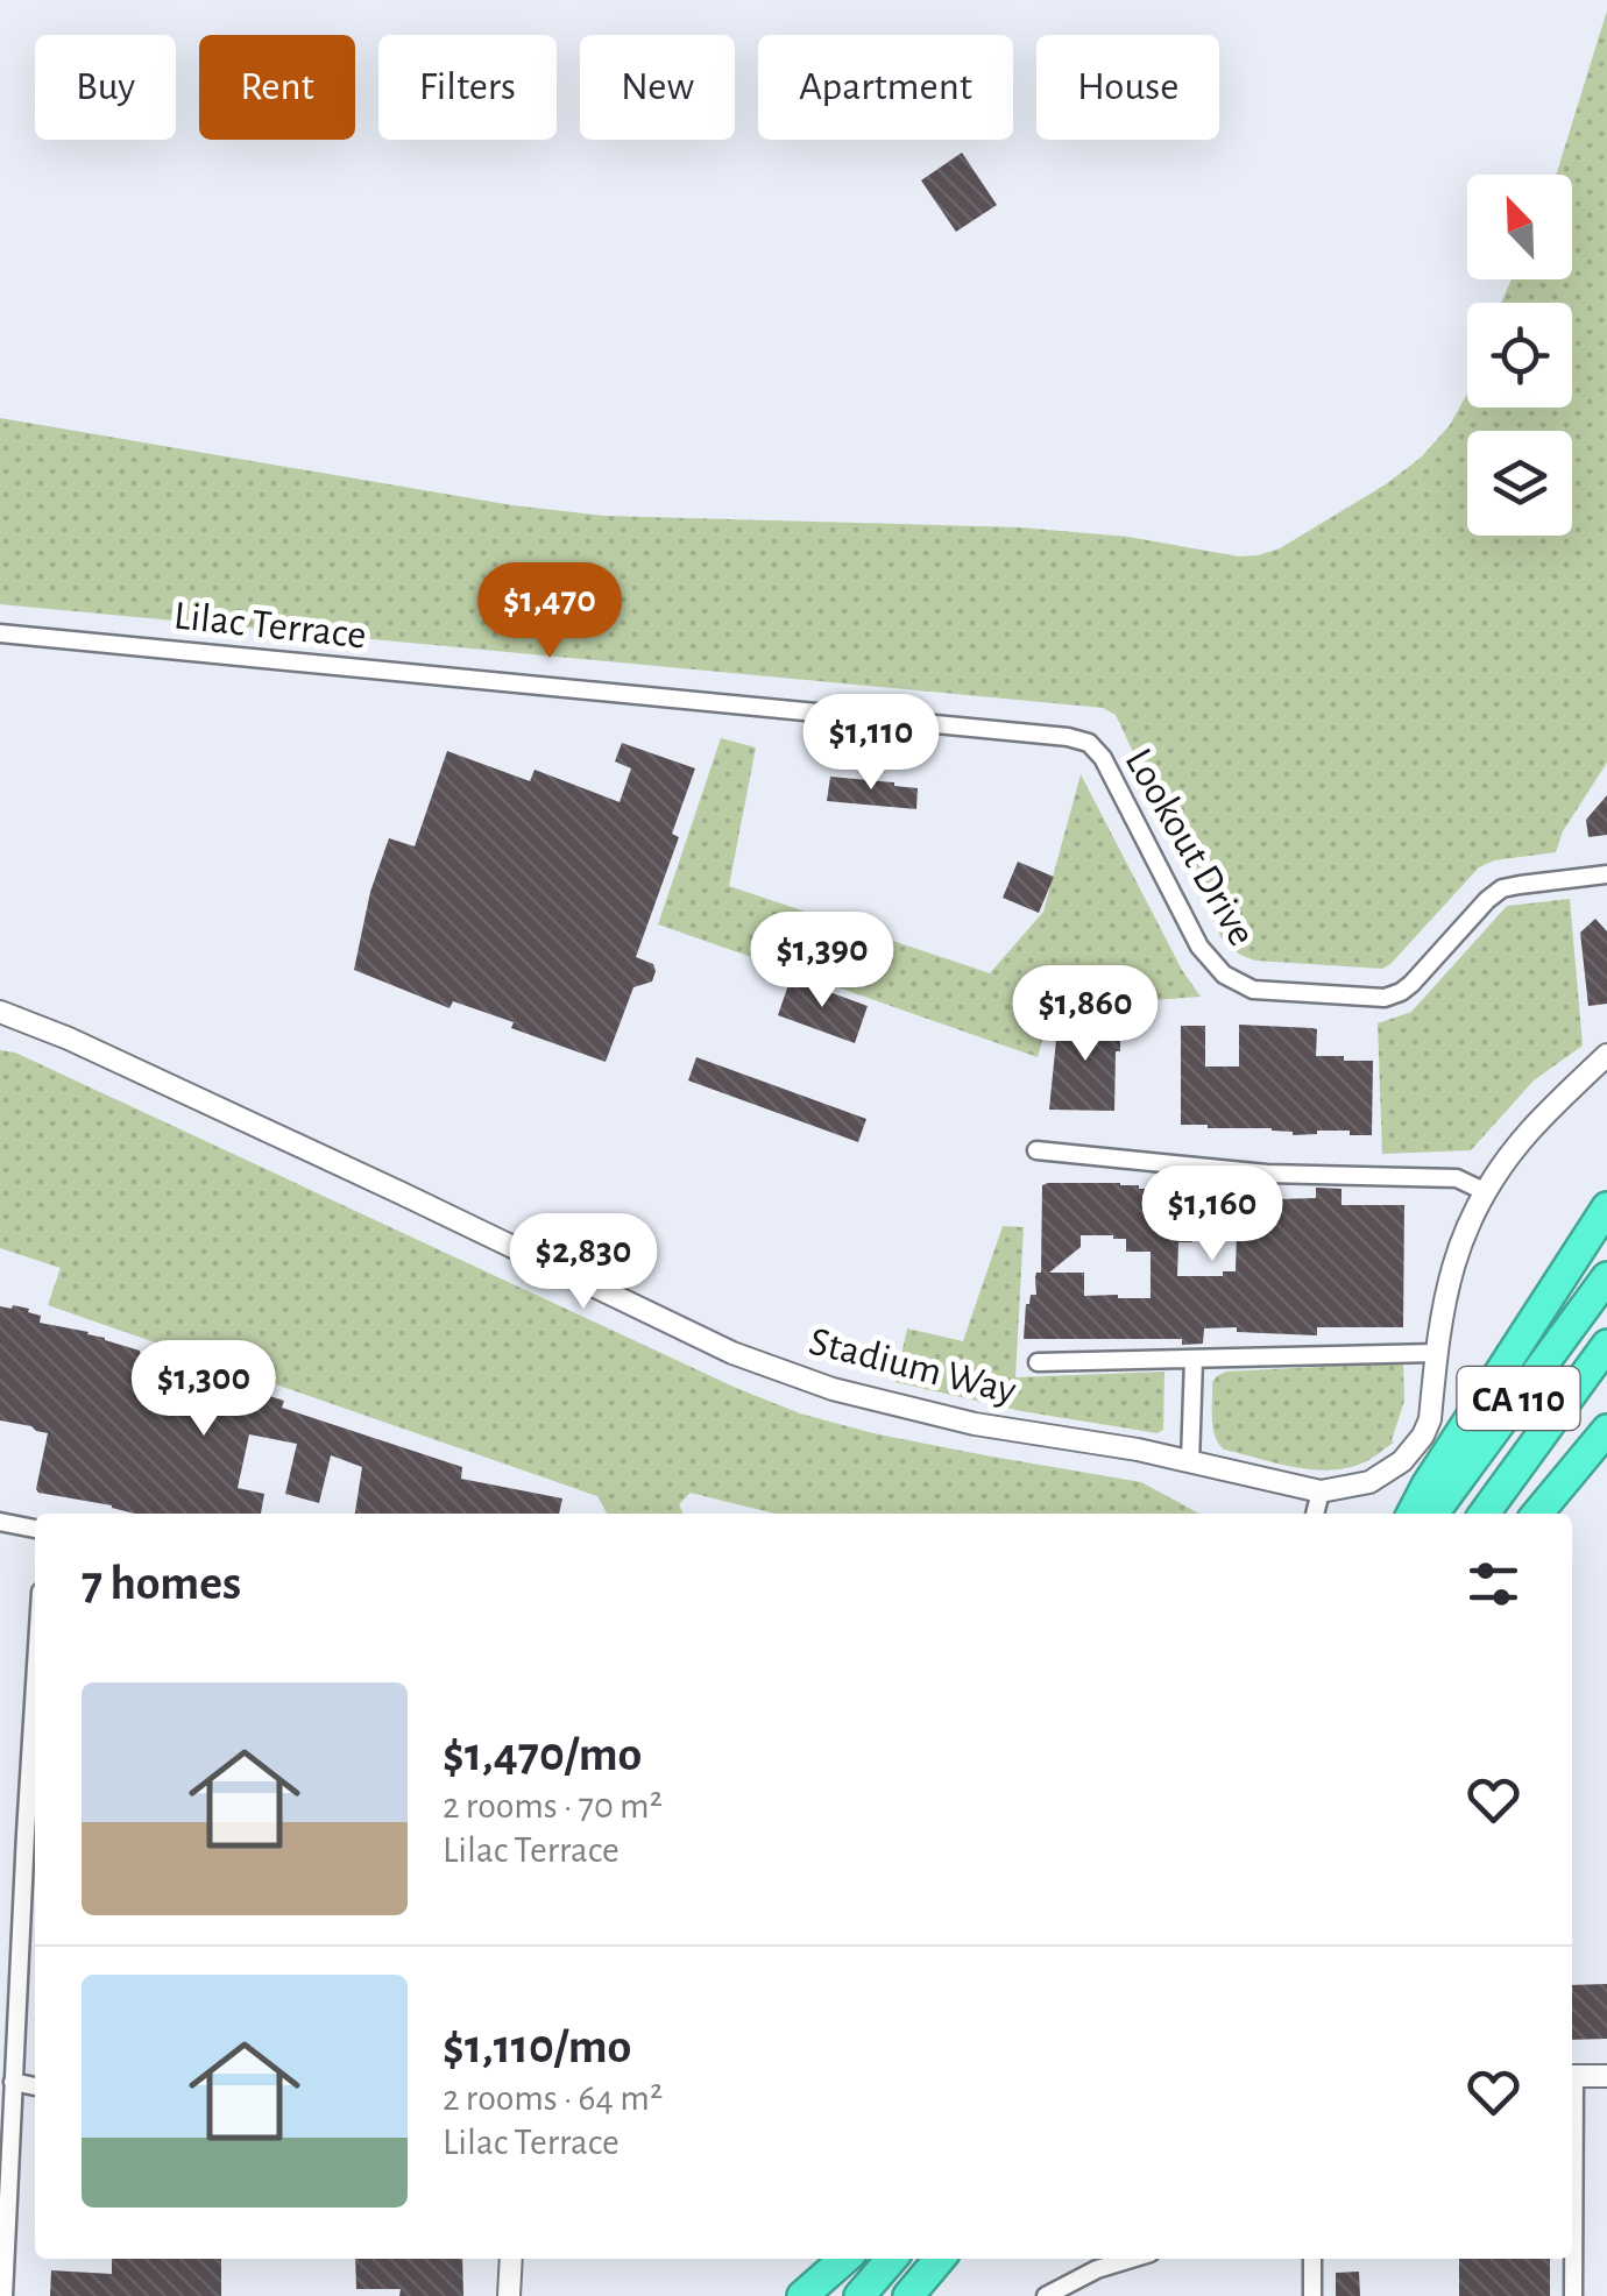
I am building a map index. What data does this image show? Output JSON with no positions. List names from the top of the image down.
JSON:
{
  "streets": {
    "highway": ["CA 110"],
    "street": ["Lilac Terrace", "Lookout Drive", "Stadium Way"]
  },
  "crossings": [
    ["Lilac Terrace", "Lookout Drive"]
  ],
  "north": "top left",
  "page": {
    "chip": [
      "Buy",
      "Rent",
      "Filters",
      "New",
      "Apartment",
      "House"
    ],
    "price": [
      "$1,470",
      "$1,110",
      "$1,390",
      "$1,860",
      "$1,160",
      "$2,830",
      "$1,300"
    ],
    "heading": "7 homes",
    "list": [
      {
        "name": "$1,470/mo",
        "note": "2 rooms · 70 m² · Lilac Terrace"
      },
      {
        "name": "$1,110/mo",
        "note": "2 rooms · 64 m² · Lilac Terrace"
      }
    ]
  }
}
